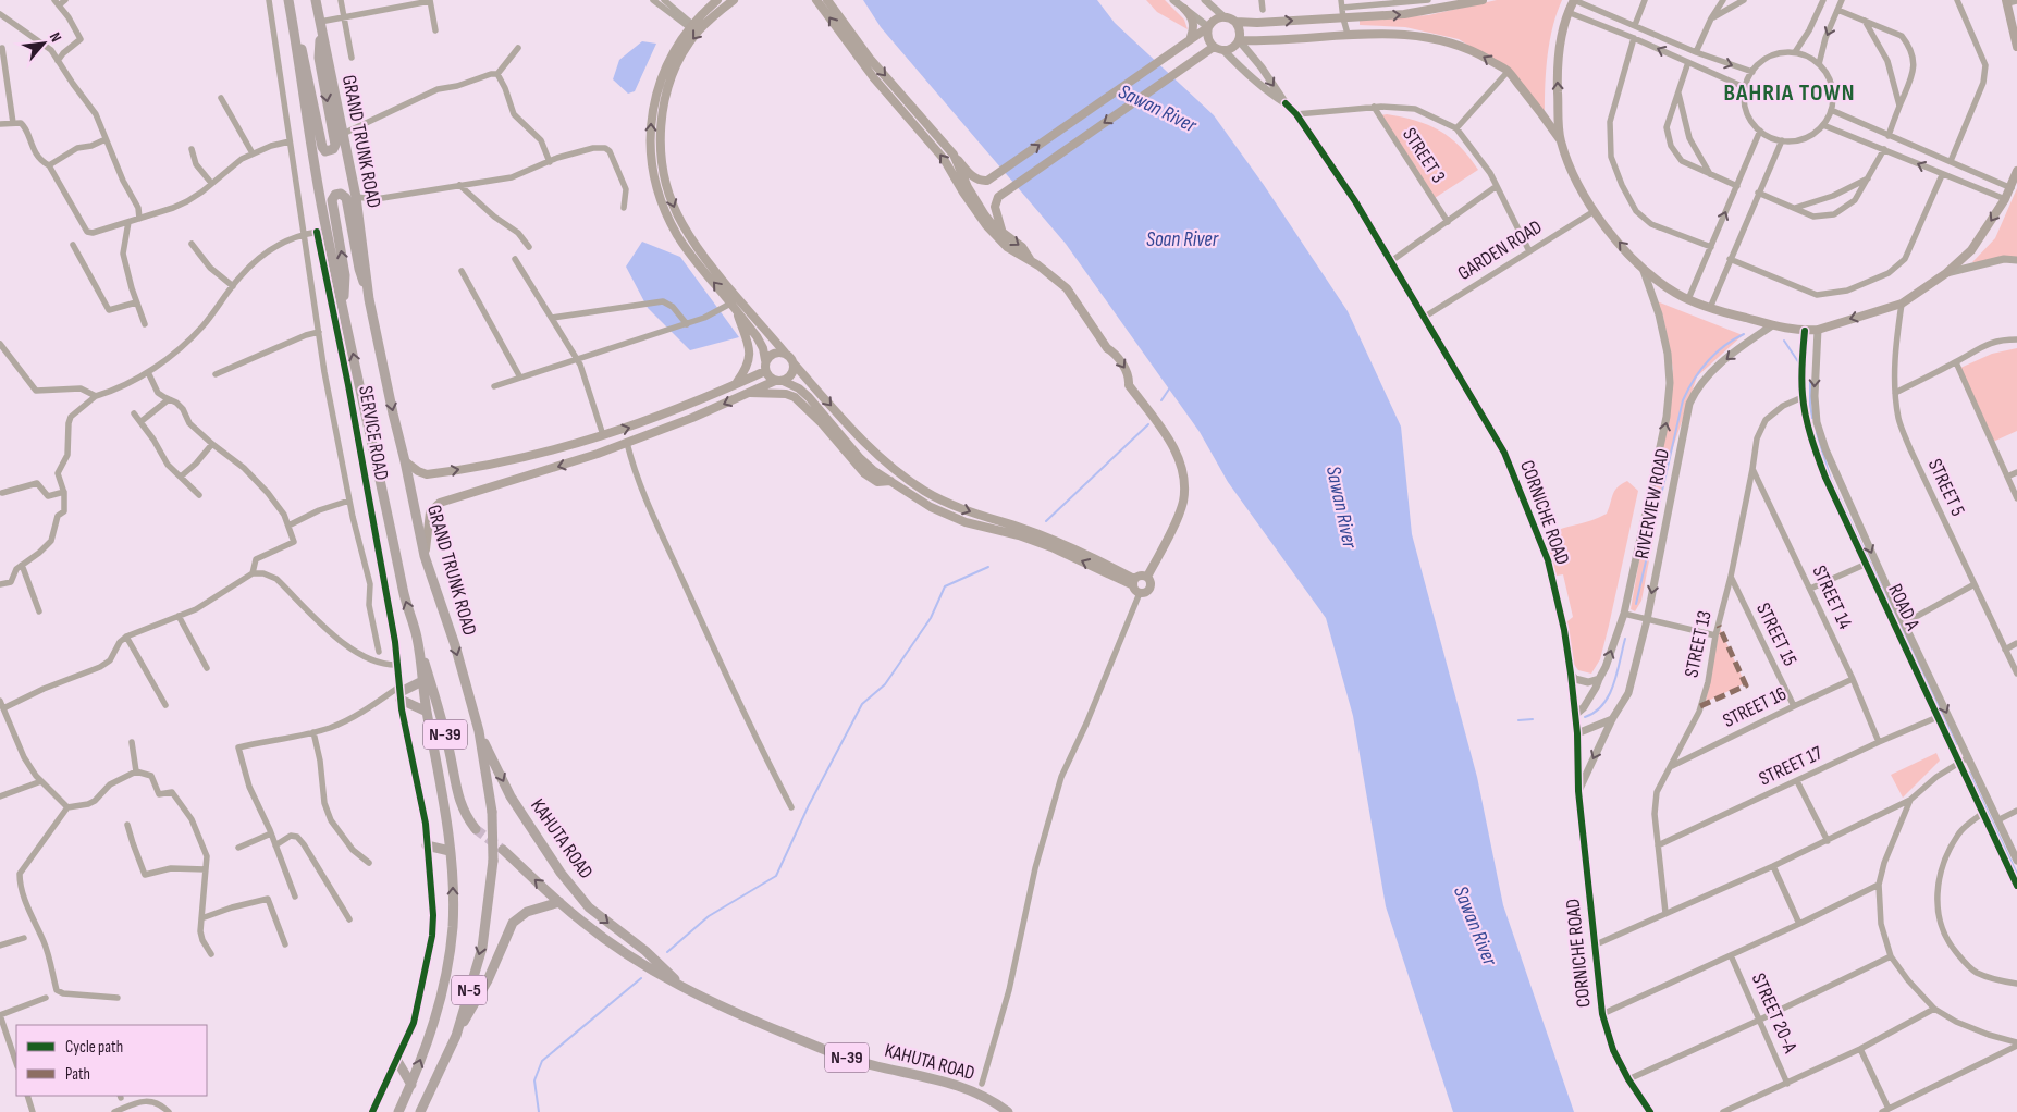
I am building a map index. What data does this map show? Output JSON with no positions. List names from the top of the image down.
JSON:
{
  "streets": {
    "highway": [
      "GRAND TRUNK ROAD",
      "N-39",
      "KAHUTA ROAD",
      "N-5"
    ],
    "street": [
      "STREET 3",
      "GARDEN ROAD",
      "SERVICE ROAD",
      "STREET 5",
      "RIVERVIEW ROAD",
      "CORNICHE ROAD",
      "STREET 14",
      "ROAD A",
      "STREET 15",
      "STREET 13",
      "STREET 16",
      "STREET 17",
      "STREET 20-A"
    ]
  },
  "crossings": [
    ["GRAND TRUNK ROAD", "KAHUTA ROAD"],
    ["GARDEN ROAD", "CORNICHE ROAD"],
    ["SERVICE ROAD", "N-5"],
    ["RIVERVIEW ROAD", "CORNICHE ROAD"],
    ["STREET 14", "STREET 13"],
    ["STREET 14", "STREET 16"],
    ["STREET 14", "STREET 17"],
    ["ROAD A", "STREET 13"],
    ["ROAD A", "STREET 17"],
    ["STREET 15", "STREET 13"],
    ["STREET 15", "STREET 16"],
    ["STREET 13", "STREET 16"],
    ["STREET 13", "STREET 17"],
    ["N-39", "N-5"]
  ],
  "districts": ["BAHRIA TOWN"],
  "water": ["Sawan River", "Soan River"],
  "legend": ["Cycle path", "Path"],
  "north": "top right"
}
